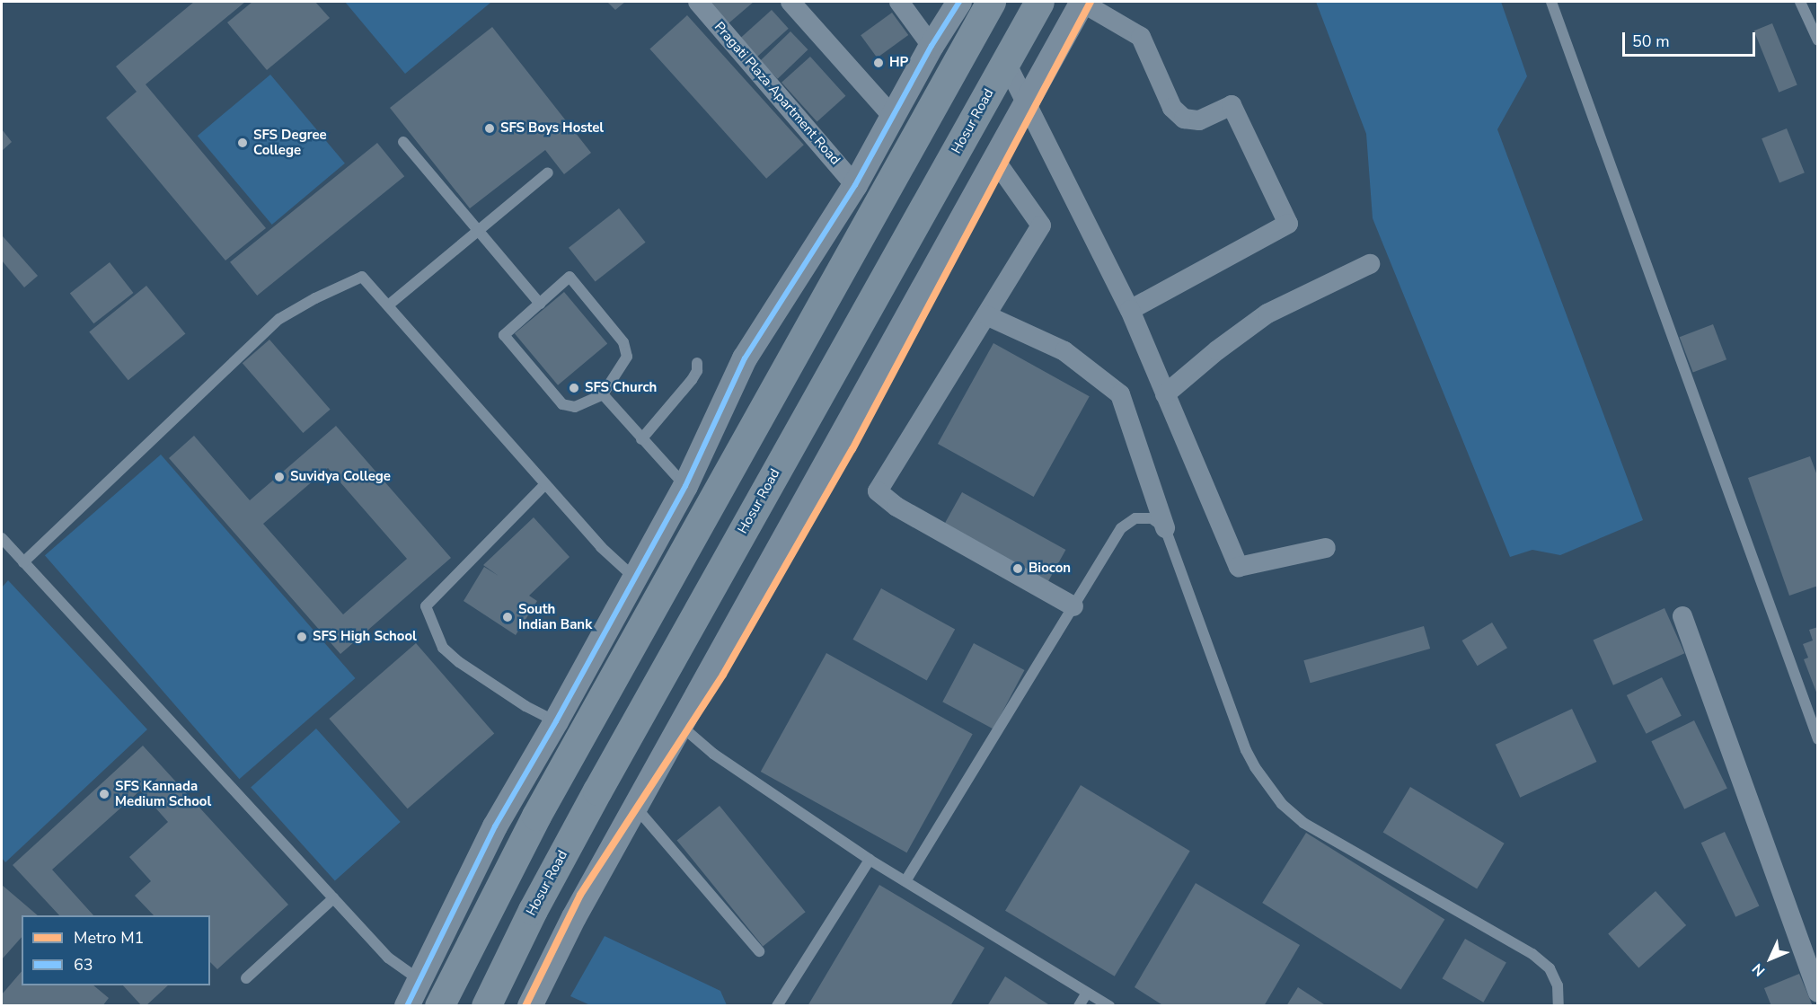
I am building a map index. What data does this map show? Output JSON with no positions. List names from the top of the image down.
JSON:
{
  "streets": {
    "highway": ["Hosur Road"],
    "street": ["Pragati Plaza Apartment Road"]
  },
  "places": [
    "HP",
    "SFS Boys Hostel",
    "SFS Degree College",
    "SFS Church",
    "Suvidya College",
    "Biocon",
    "South Indian Bank",
    "SFS High School",
    "SFS Kannada Medium School"
  ],
  "lines": ["metro line M1", "transit line 63"],
  "legend": ["Metro M1", "63"],
  "scale_bar": "50 m",
  "north": "bottom left"
}
